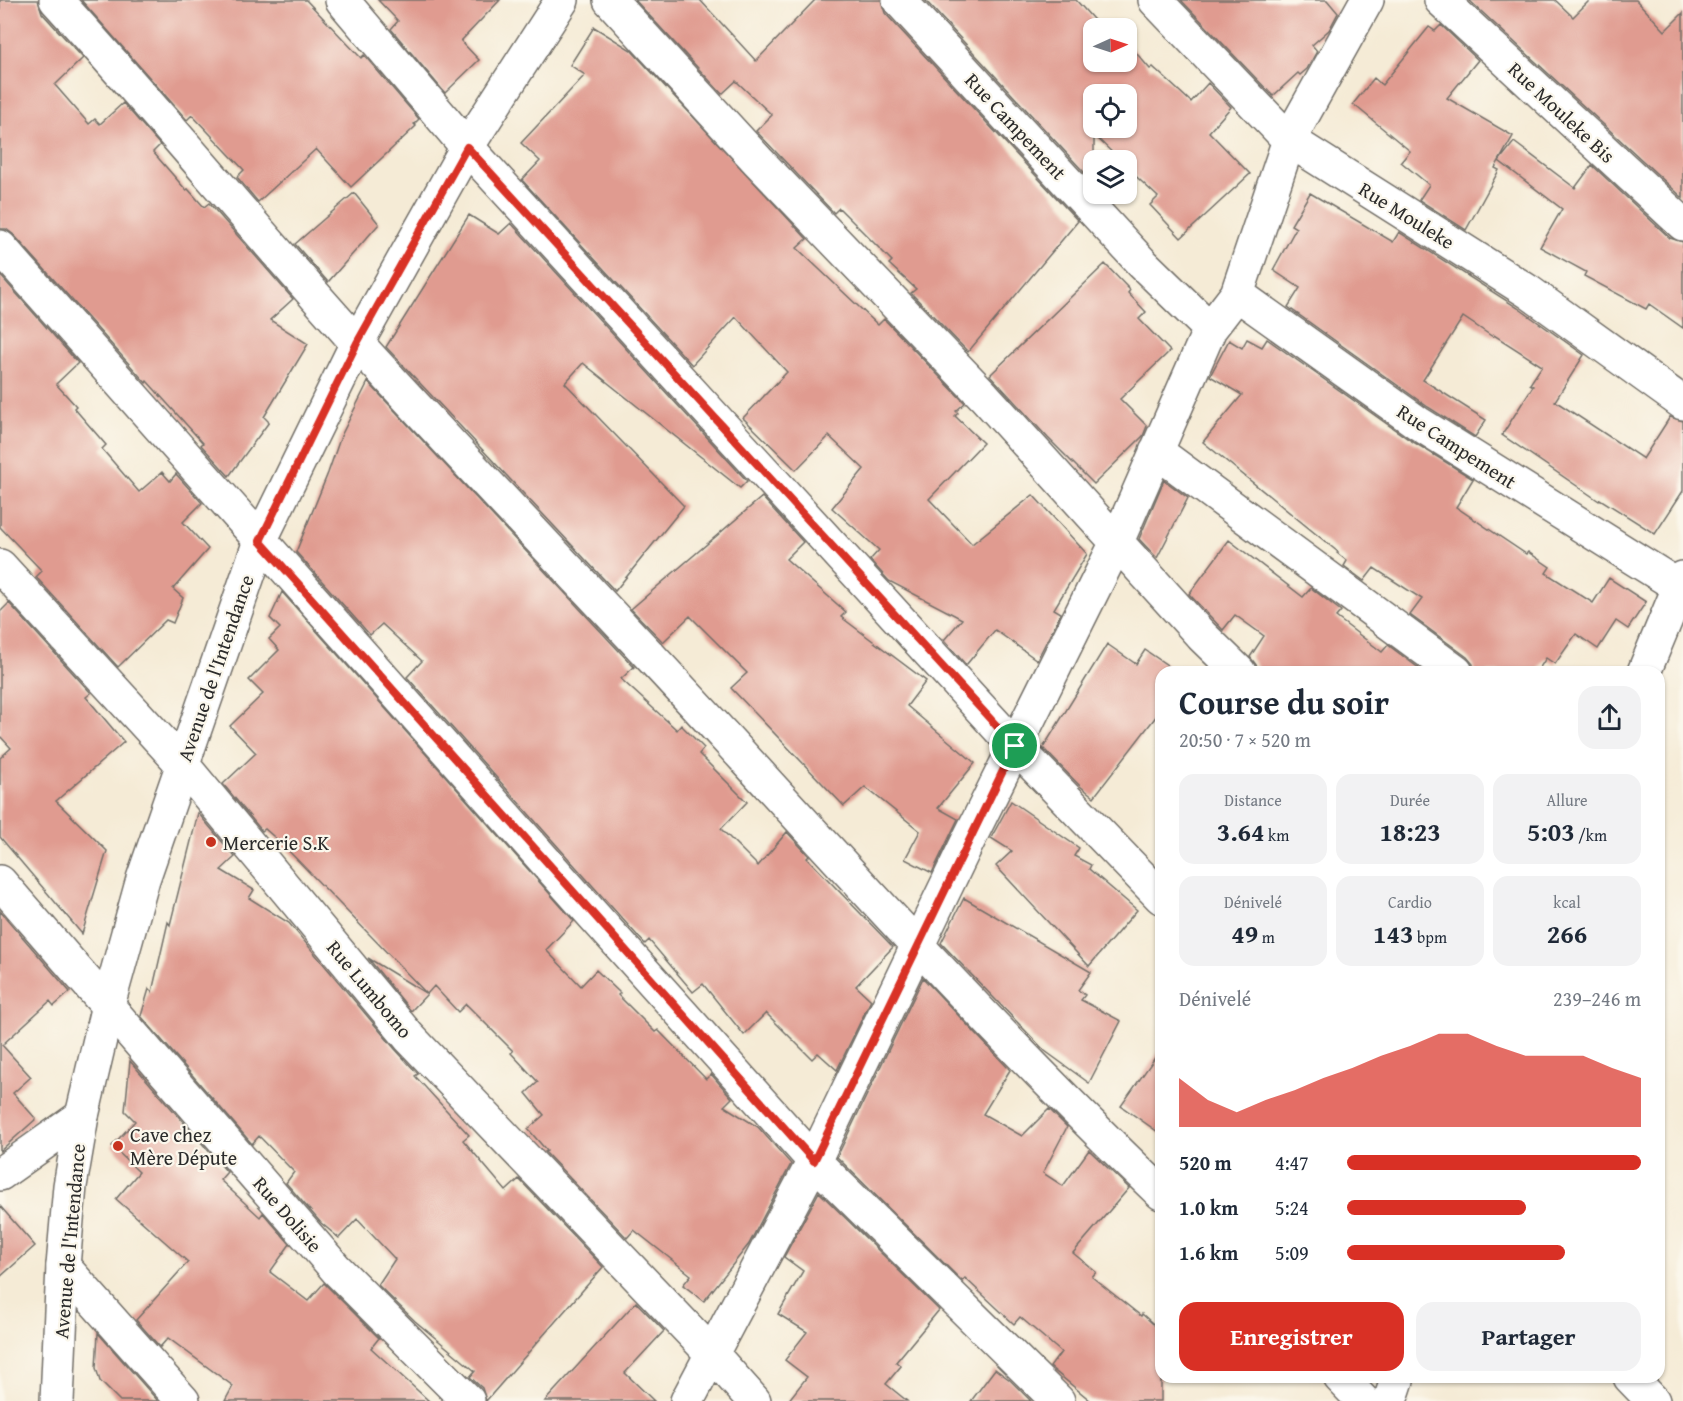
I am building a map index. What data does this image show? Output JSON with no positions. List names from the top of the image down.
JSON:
{
  "streets": {
    "street": [
      "Rue Mouleke Bis",
      "Rue Campement",
      "Rue Mouleke",
      "Avenue de l'Intendance",
      "Rue Lumbomo",
      "Rue Dolisie"
    ]
  },
  "crossings": [
    ["Avenue de l'Intendance", "Rue Lumbomo"],
    ["Avenue de l'Intendance", "Rue Dolisie"]
  ],
  "places": ["Mercerie S.K", "Cave chez Mère Députe"],
  "north": "right",
  "page": {
    "heading": ["Course du soir", "20:50 · 7 × 520 m"],
    "stats": [
      ["Distance", "3.64 km"],
      ["Durée", "18:23"],
      ["Allure", "5:03 /km"],
      ["Dénivelé", "49 m"],
      ["Cardio", "143 bpm"],
      ["kcal", "266"]
    ],
    "chart": ["Dénivelé", "239–246 m"],
    "list": [
      {
        "name": "520 m",
        "note": "4:47"
      },
      {
        "name": "1.0 km",
        "note": "5:24"
      },
      {
        "name": "1.6 km",
        "note": "5:09"
      }
    ],
    "buttons": ["Enregistrer", "Partager"]
  }
}
